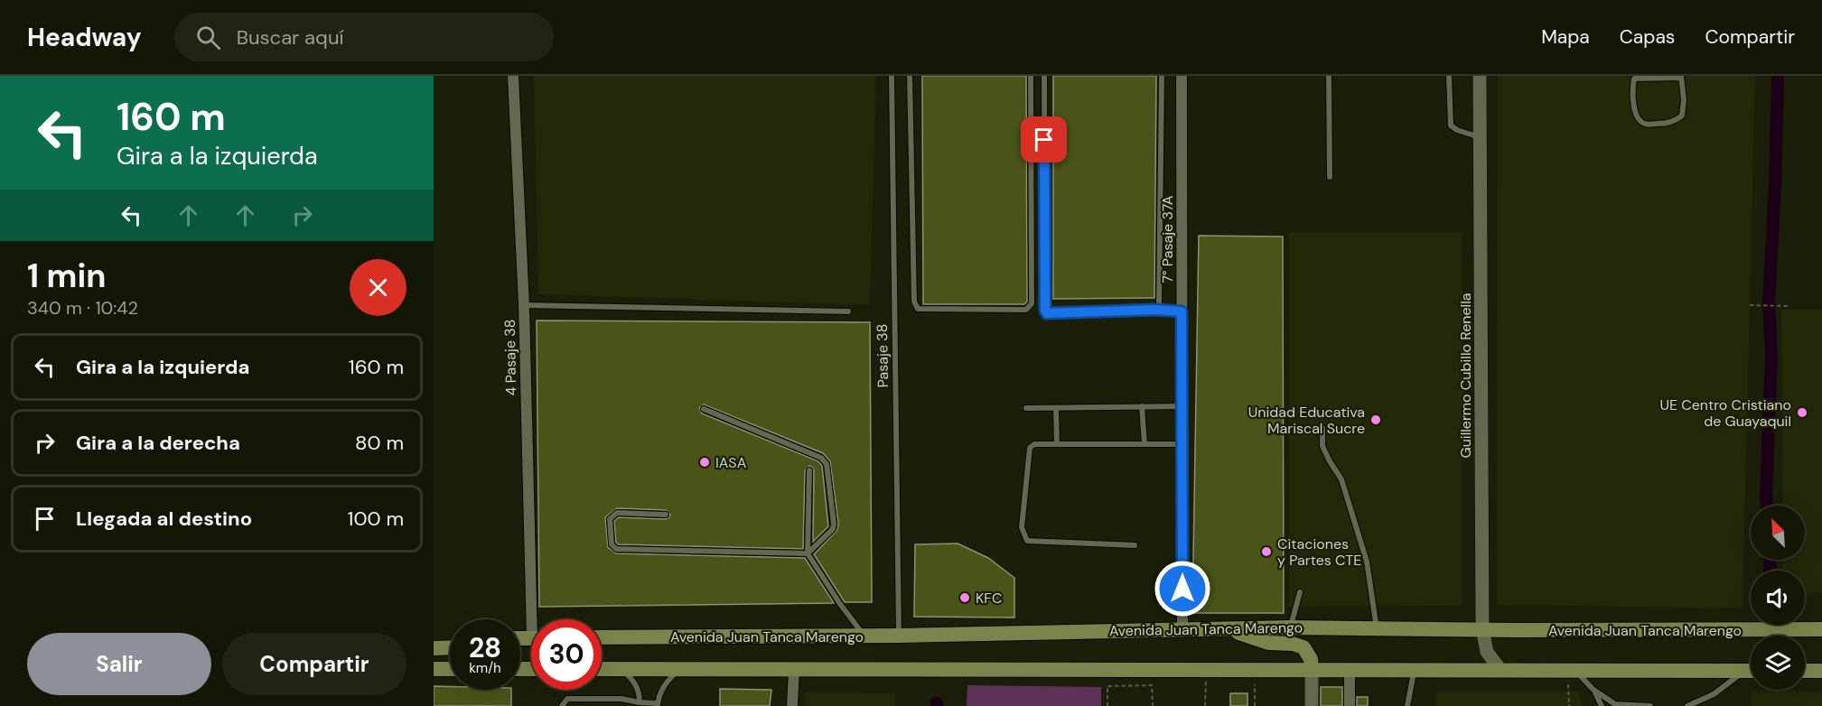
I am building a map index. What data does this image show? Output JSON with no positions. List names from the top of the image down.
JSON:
{
  "streets": {
    "main road": ["Avenida Juan Tanca Marengo"],
    "street": ["7° Pasaje 37A", "4 Pasaje 38", "Guillermo Cubillo Renella"],
    "lane": ["Pasaje 38"]
  },
  "crossings": [
    ["7° Pasaje 37A", "Avenida Juan Tanca Marengo"],
    ["Pasaje 38", "Avenida Juan Tanca Marengo"],
    ["Guillermo Cubillo Renella", "Avenida Juan Tanca Marengo"]
  ],
  "places": [
    "UE Centro Cristiano de Guayaquil",
    "Unidad Educativa Mariscal Sucre",
    "IASA",
    "Citaciones y Partes CTE",
    "KFC"
  ],
  "north": "top left",
  "page": {
    "header": "Headway",
    "search": "Buscar aquí",
    "nav": ["Mapa", "Capas", "Compartir"],
    "turn": ["160 m", "Gira a la izquierda"],
    "heading": ["1 min", "340 m · 10:42"],
    "list": [
      {
        "name": "Gira a la izquierda",
        "value": "160 m"
      },
      {
        "name": "Gira a la derecha",
        "value": "80 m"
      },
      {
        "name": "Llegada al destino",
        "value": "100 m"
      }
    ],
    "speed": "28 km/h",
    "limit": "30",
    "buttons": ["Salir", "Compartir"]
  }
}
